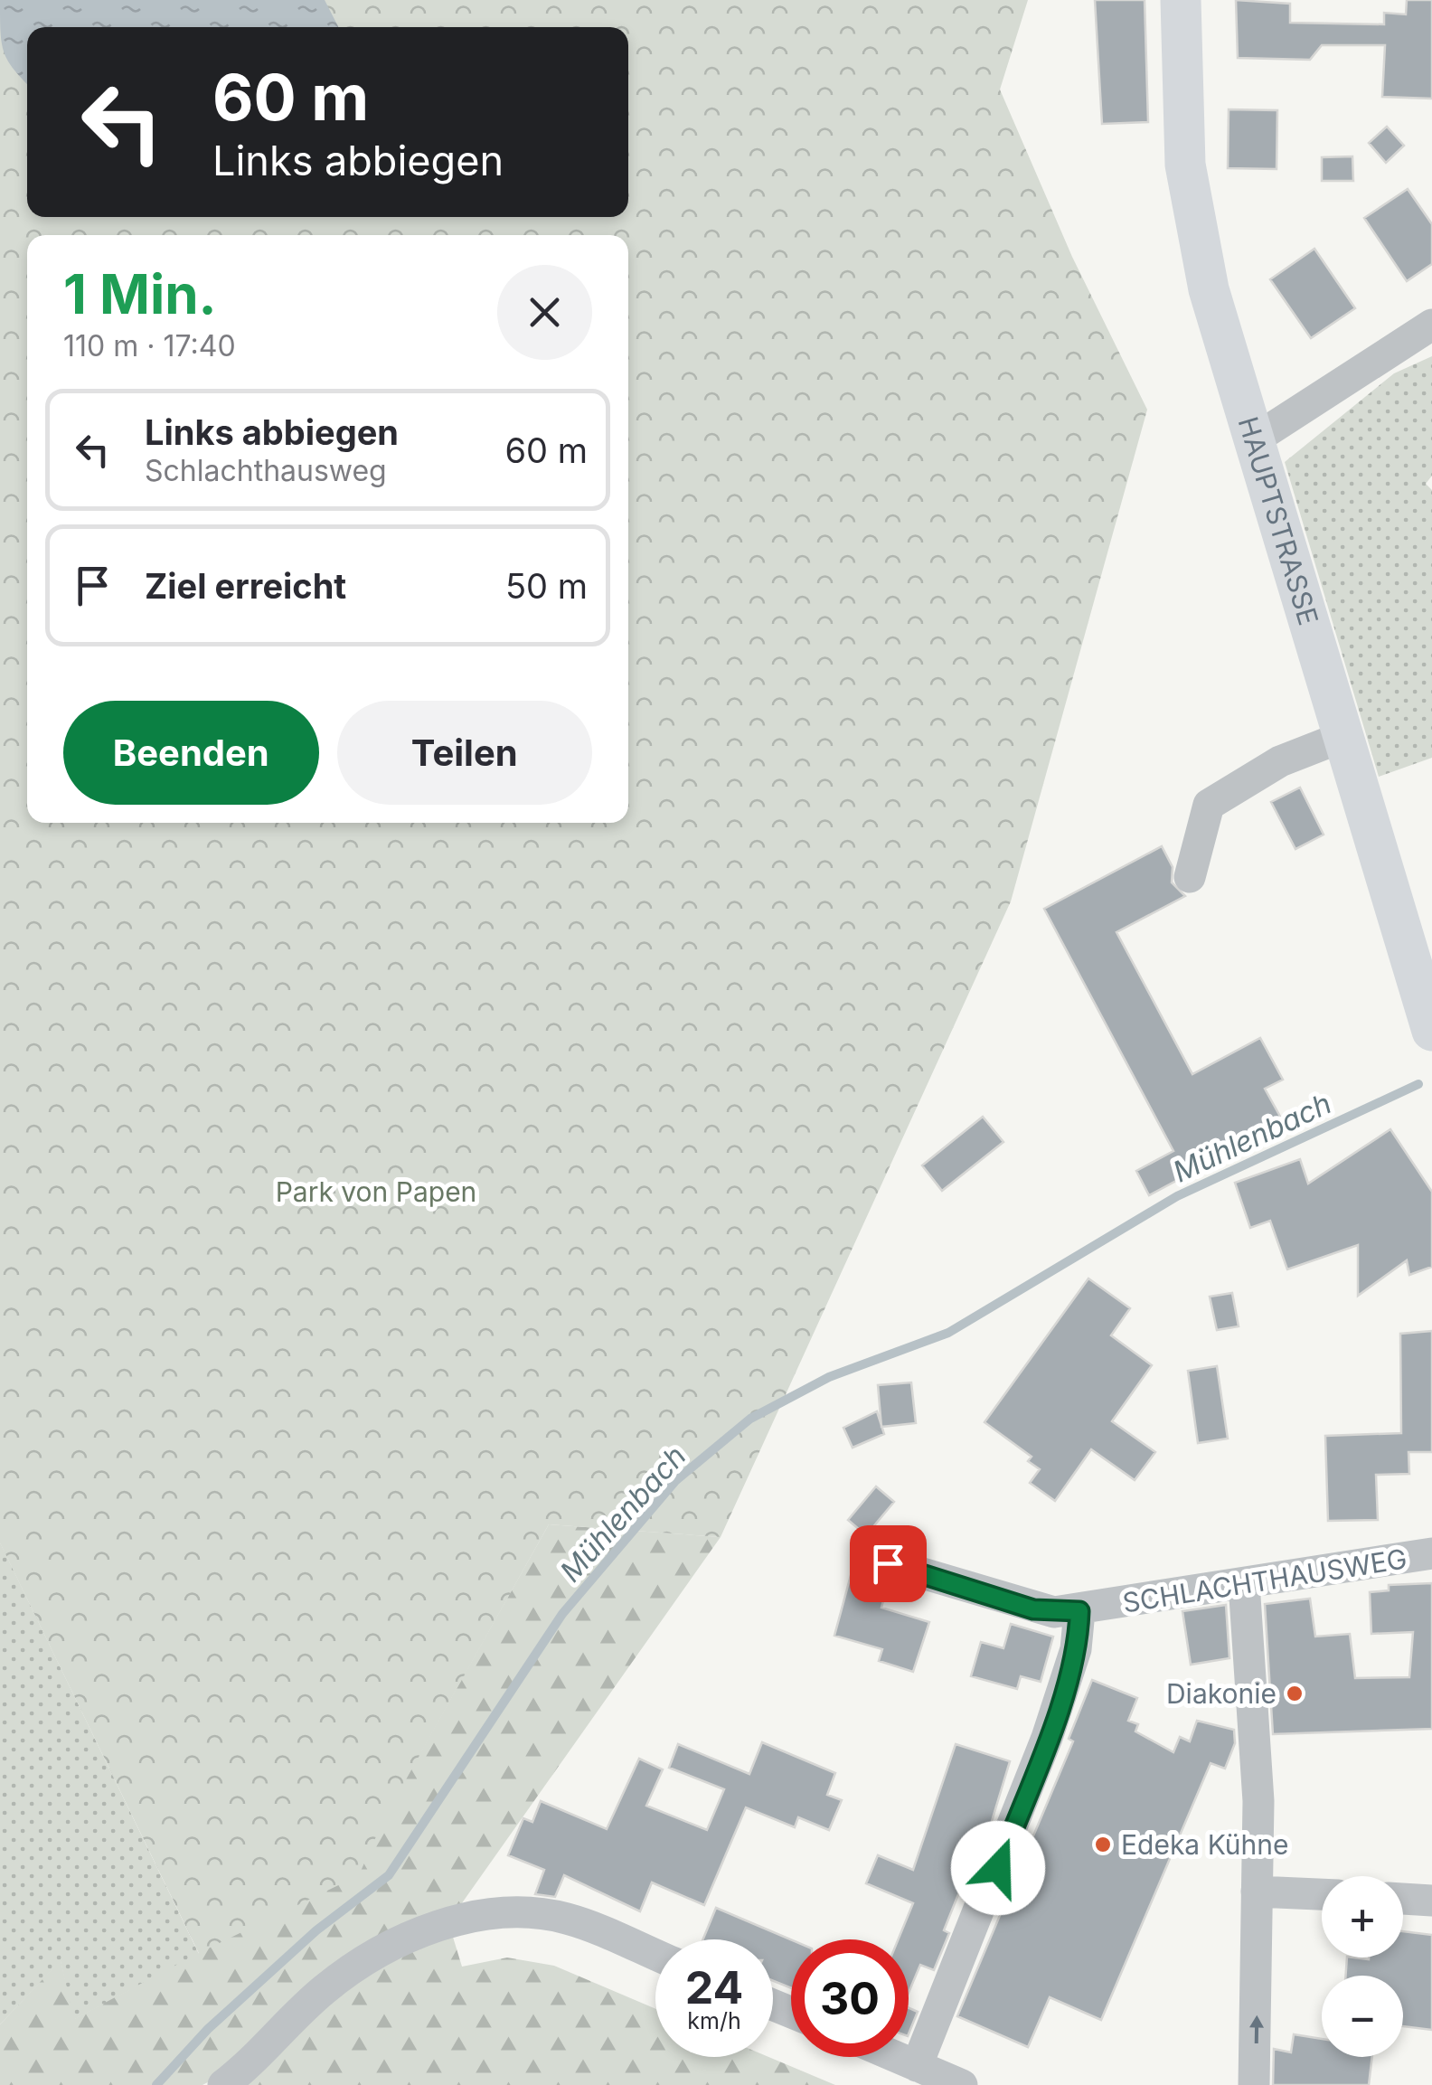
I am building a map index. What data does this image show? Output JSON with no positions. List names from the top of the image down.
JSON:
{
  "streets": {
    "main road": ["HAUPTSTRASSE"],
    "street": ["SCHLACHTHAUSWEG"]
  },
  "water": ["Mühlenbach"],
  "parks": ["Park von Papen"],
  "places": ["Diakonie", "Edeka Kühne"],
  "page": {
    "turn": ["60 m", "Links abbiegen"],
    "heading": ["1 Min.", "110 m · 17:40"],
    "list": [
      {
        "name": "Links abbiegen",
        "note": "Schlachthausweg",
        "value": "60 m"
      },
      {
        "name": "Ziel erreicht",
        "value": "50 m"
      }
    ],
    "buttons": ["Beenden", "Teilen"],
    "map_buttons": ["+", "−"],
    "speed": "24 km/h",
    "limit": "30"
  }
}
